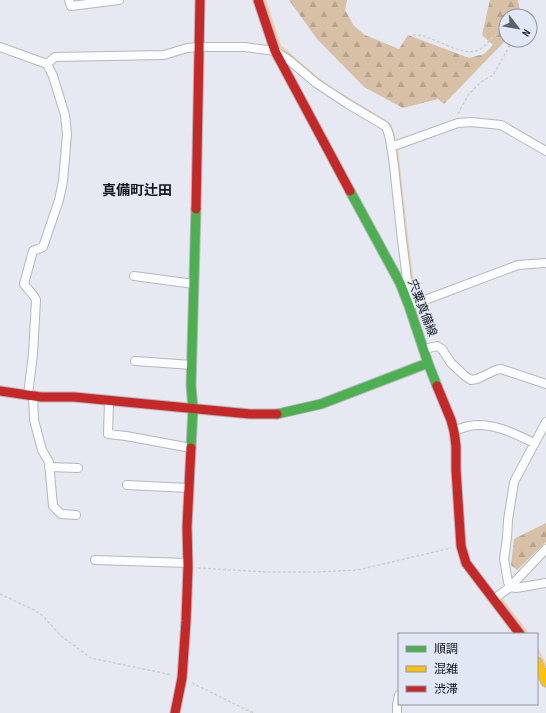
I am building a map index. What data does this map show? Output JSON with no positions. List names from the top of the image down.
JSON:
{
  "streets": {
    "street": ["宍粟真備線"]
  },
  "districts": ["真備町辻田"],
  "legend": ["順調", "混雑", "渋滞"],
  "north": "bottom right"
}
